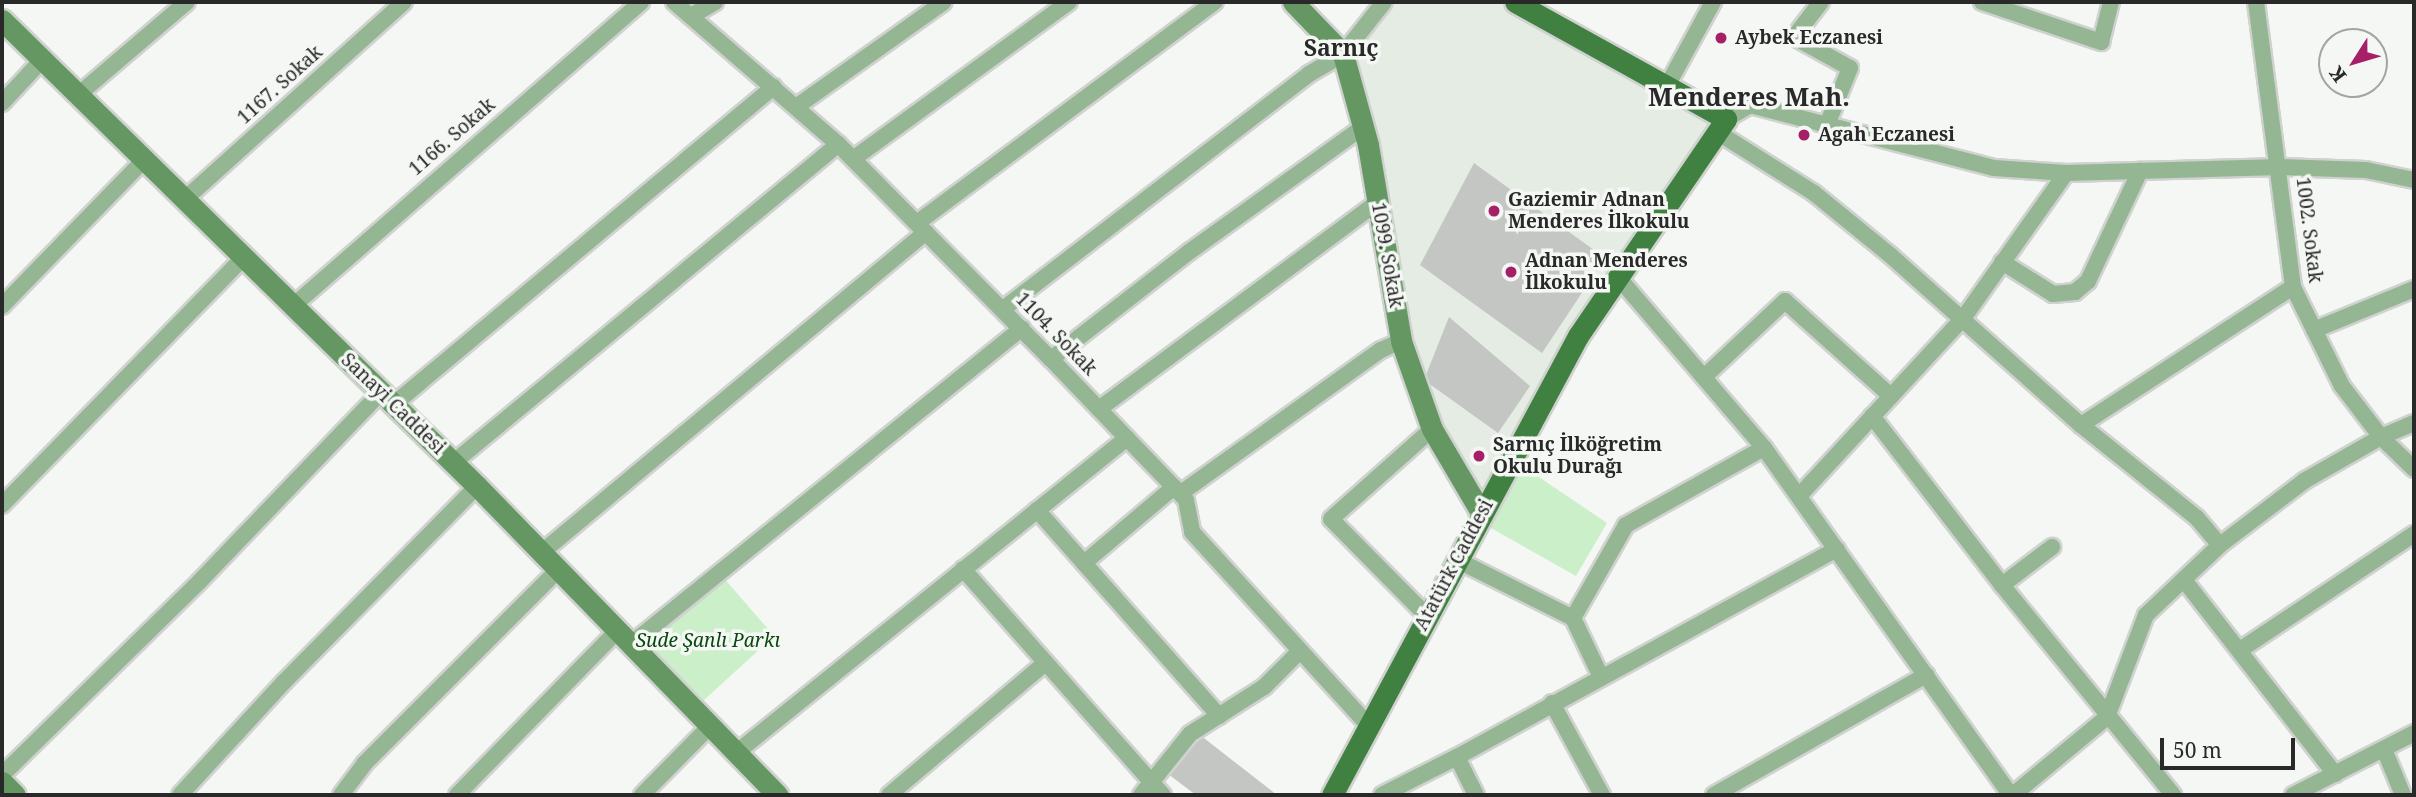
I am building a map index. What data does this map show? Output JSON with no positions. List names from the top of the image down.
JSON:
{
  "streets": {
    "main road": ["Atatürk Caddesi"],
    "street": [
      "1167. Sokak",
      "1166. Sokak",
      "1002. Sokak",
      "1099. Sokak",
      "1104. Sokak",
      "Sanayi Caddesi"
    ]
  },
  "crossings": [
    ["1167. Sokak", "Sanayi Caddesi"],
    ["1166. Sokak", "Sanayi Caddesi"],
    ["1099. Sokak", "Atatürk Caddesi"],
    ["1104. Sokak", "Atatürk Caddesi"]
  ],
  "districts": ["Sarnıç", "Menderes Mah."],
  "parks": ["Sude Şanlı Parkı"],
  "places": [
    "Aybek Eczanesi",
    "Agah Eczanesi",
    "Gaziemir Adnan Menderes İlkokulu",
    "Adnan Menderes İlkokulu",
    "Sarnıç İlköğretim Okulu Durağı"
  ],
  "scale_bar": "50 m",
  "north": "bottom left"
}
